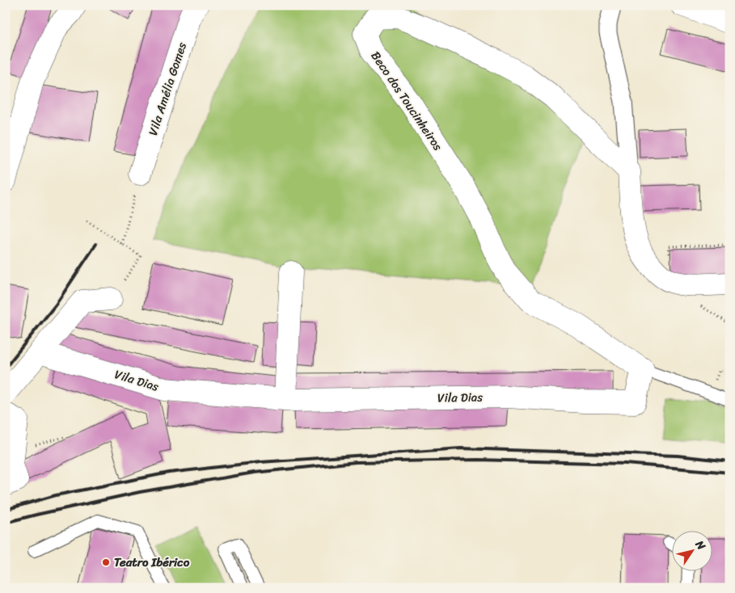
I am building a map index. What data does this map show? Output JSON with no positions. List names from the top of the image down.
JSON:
{
  "streets": {
    "street": ["Vila Amélia Gomes", "Beco dos Toucinheiros", "Vila Dias"]
  },
  "crossings": [
    ["Beco dos Toucinheiros", "Vila Dias"]
  ],
  "places": ["Teatro Ibérico"],
  "north": "top right"
}
